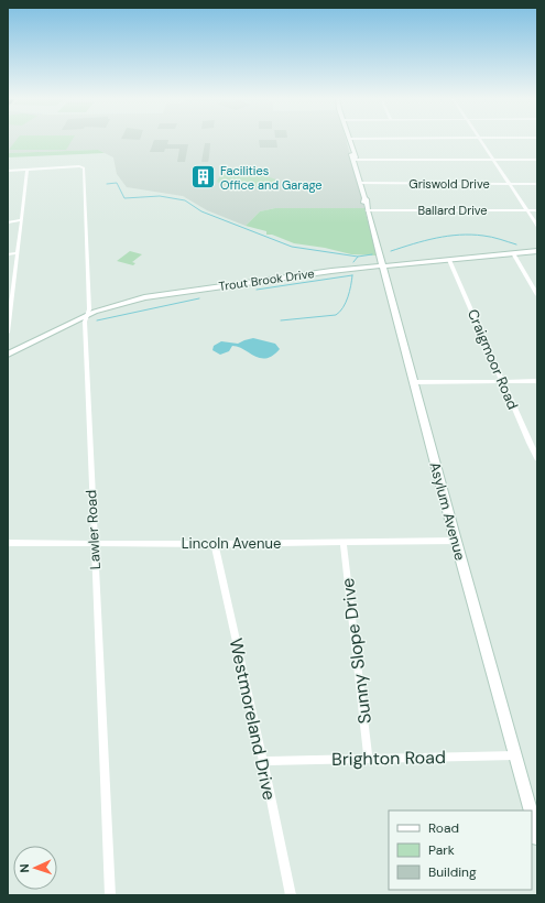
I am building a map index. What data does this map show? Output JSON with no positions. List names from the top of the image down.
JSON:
{
  "streets": {
    "main road": ["Trout Brook Drive", "Asylum Avenue"],
    "street": [
      "Griswold Drive",
      "Ballard Drive",
      "Craigmoor Road",
      "Lawler Road",
      "Lincoln Avenue",
      "Sunny Slope Drive",
      "Westmoreland Drive",
      "Brighton Road"
    ]
  },
  "crossings": [
    ["Griswold Drive", "Asylum Avenue"],
    ["Ballard Drive", "Asylum Avenue"],
    ["Trout Brook Drive", "Craigmoor Road"],
    ["Trout Brook Drive", "Asylum Avenue"],
    ["Trout Brook Drive", "Lawler Road"],
    ["Asylum Avenue", "Lincoln Avenue"],
    ["Asylum Avenue", "Brighton Road"],
    ["Lawler Road", "Lincoln Avenue"],
    ["Lincoln Avenue", "Sunny Slope Drive"],
    ["Lincoln Avenue", "Westmoreland Drive"],
    ["Sunny Slope Drive", "Brighton Road"],
    ["Westmoreland Drive", "Brighton Road"]
  ],
  "places": {
    "building": ["Facilities Office and Garage"]
  },
  "legend": ["Road", "Park", "Building"],
  "north": "left"
}
